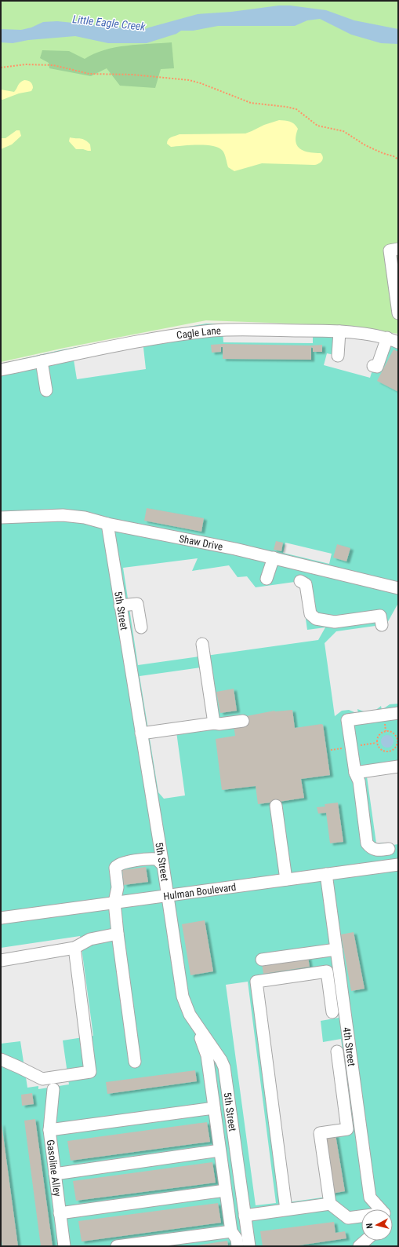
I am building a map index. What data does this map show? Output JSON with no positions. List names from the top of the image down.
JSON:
{
  "streets": {
    "street": [
      "Cagle Lane",
      "Shaw Drive",
      "5th Street",
      "Hulman Boulevard",
      "4th Street",
      "Gasoline Alley"
    ]
  },
  "crossings": [
    ["Shaw Drive", "5th Street"],
    ["5th Street", "Hulman Boulevard"],
    ["Hulman Boulevard", "4th Street"]
  ],
  "water": ["Little Eagle Creek"],
  "north": "left"
}
